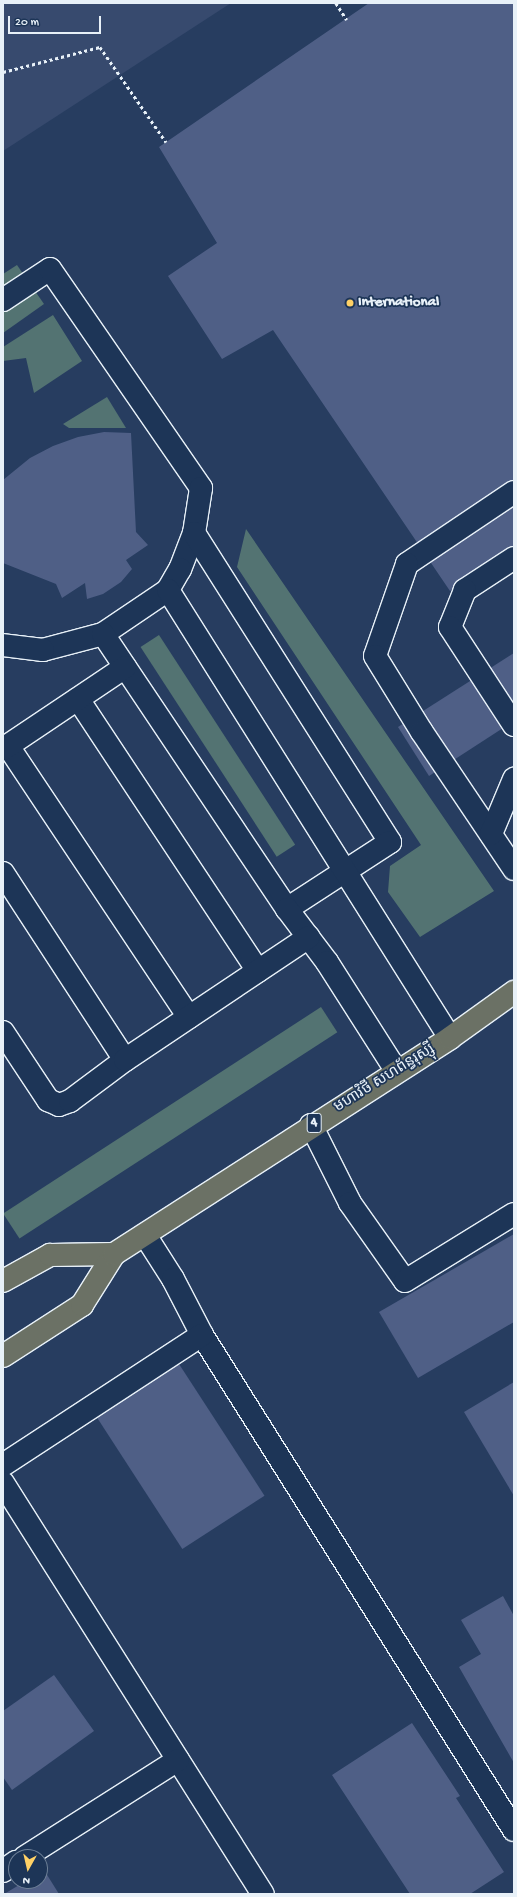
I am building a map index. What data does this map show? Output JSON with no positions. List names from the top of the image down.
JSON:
{
  "streets": {
    "highway": ["មហាវិថី សហព័ន្ធរុស្ស៊ី", "4"]
  },
  "places": ["International"],
  "scale_bar": "20 m",
  "north": "bottom"
}
